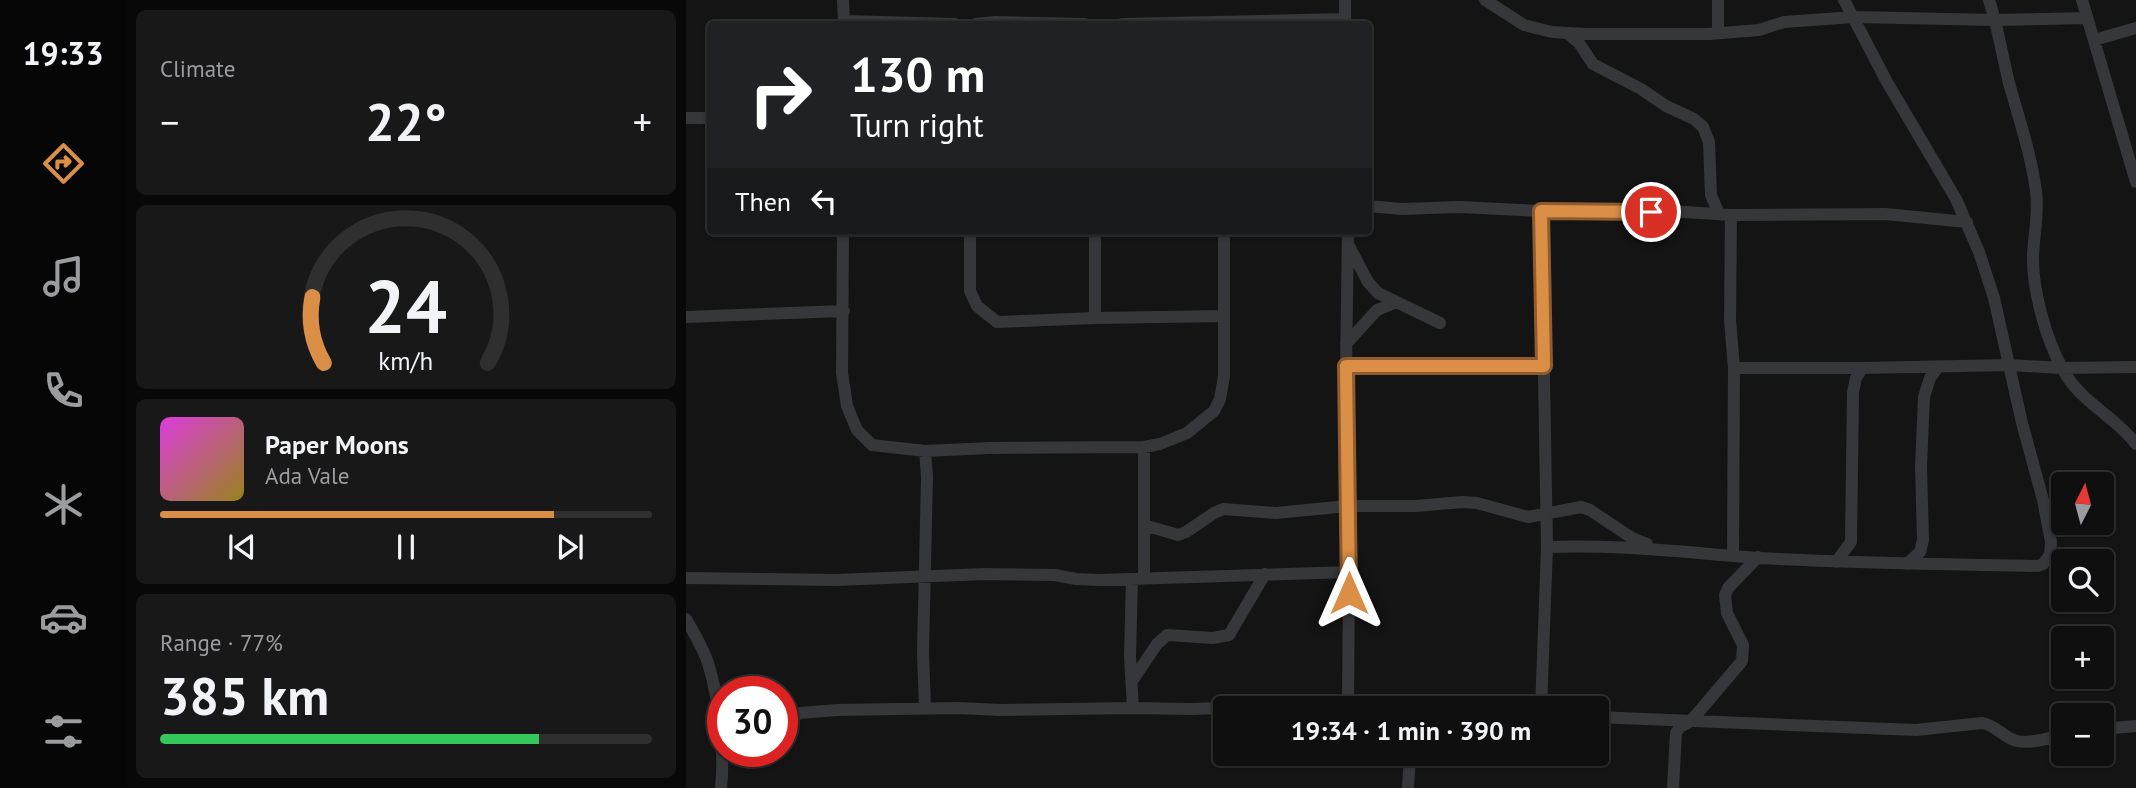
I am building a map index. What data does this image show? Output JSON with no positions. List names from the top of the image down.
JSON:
{
  "north": "top",
  "page": {
    "tabs": "19:33",
    "tile": [
      "Climate",
      ["Range · 77%", "385 km"]
    ],
    "turn": ["130 m", "Turn right"],
    "heat": ["−", "22°", "+"],
    "then": "Then",
    "song": ["Paper Moons", "Ada Vale"],
    "map_buttons": ["+", "−"],
    "limit": "30",
    "trip": "19:34 · 1 min · 390 m",
    "gauge": ["24", "km/h"]
  }
}
